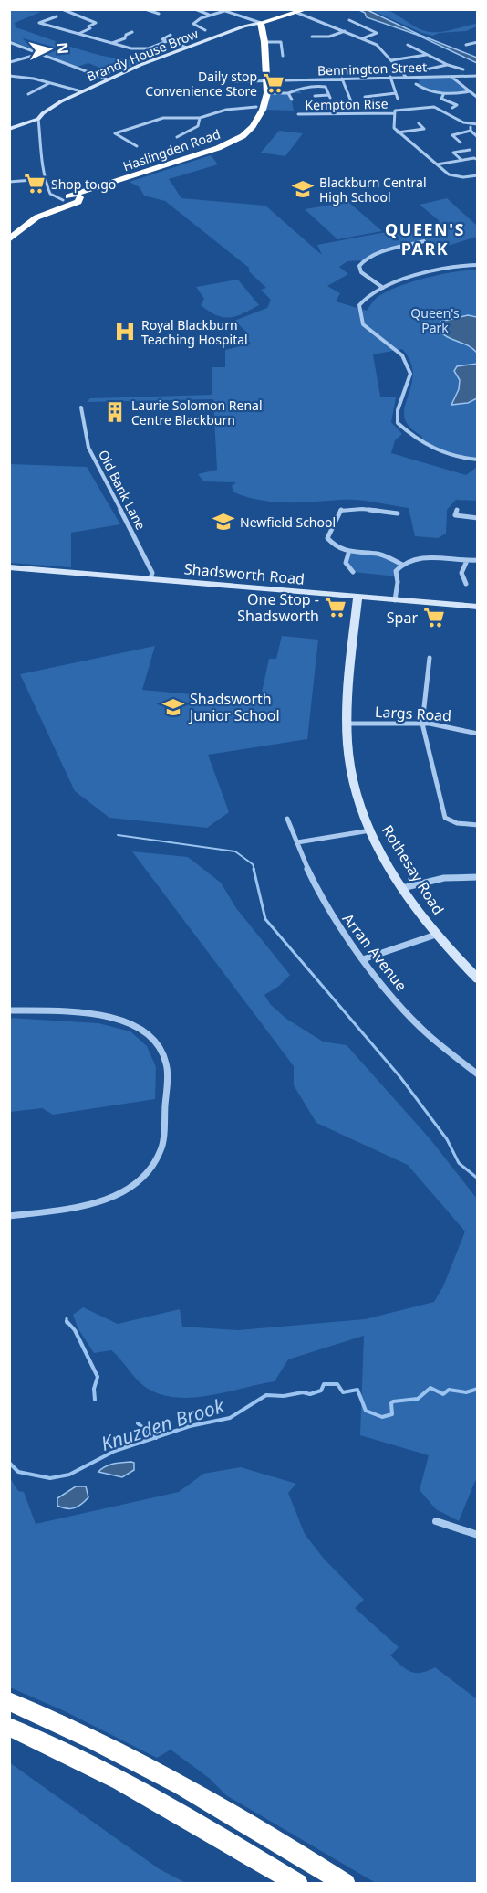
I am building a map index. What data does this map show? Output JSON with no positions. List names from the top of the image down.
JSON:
{
  "streets": {
    "highway": ["Haslingden Road"],
    "street": [
      "Brandy House Brow",
      "Bennington Street",
      "Kempton Rise",
      "Old Bank Lane",
      "Shadsworth Road",
      "Largs Road",
      "Rothesay Road",
      "Arran Avenue"
    ]
  },
  "crossings": [
    ["Brandy House Brow", "Haslingden Road"],
    ["Bennington Street", "Haslingden Road"],
    ["Old Bank Lane", "Shadsworth Road"],
    ["Shadsworth Road", "Rothesay Road"],
    ["Largs Road", "Rothesay Road"]
  ],
  "districts": ["QUEEN'S PARK"],
  "water": ["Knuzden Brook"],
  "parks": ["Queen's Park"],
  "places": {
    "supermarket": [
      "Daily stop Convenience Store",
      "Shop to go",
      "One Stop - Shadsworth",
      "Spar"
    ],
    "school or university": ["Blackburn Central High School", "Newfield School", "Shadsworth Junior School"],
    "hospital": ["Royal Blackburn Teaching Hospital"],
    "building": ["Laurie Solomon Renal Centre Blackburn"]
  },
  "north": "right"
}
